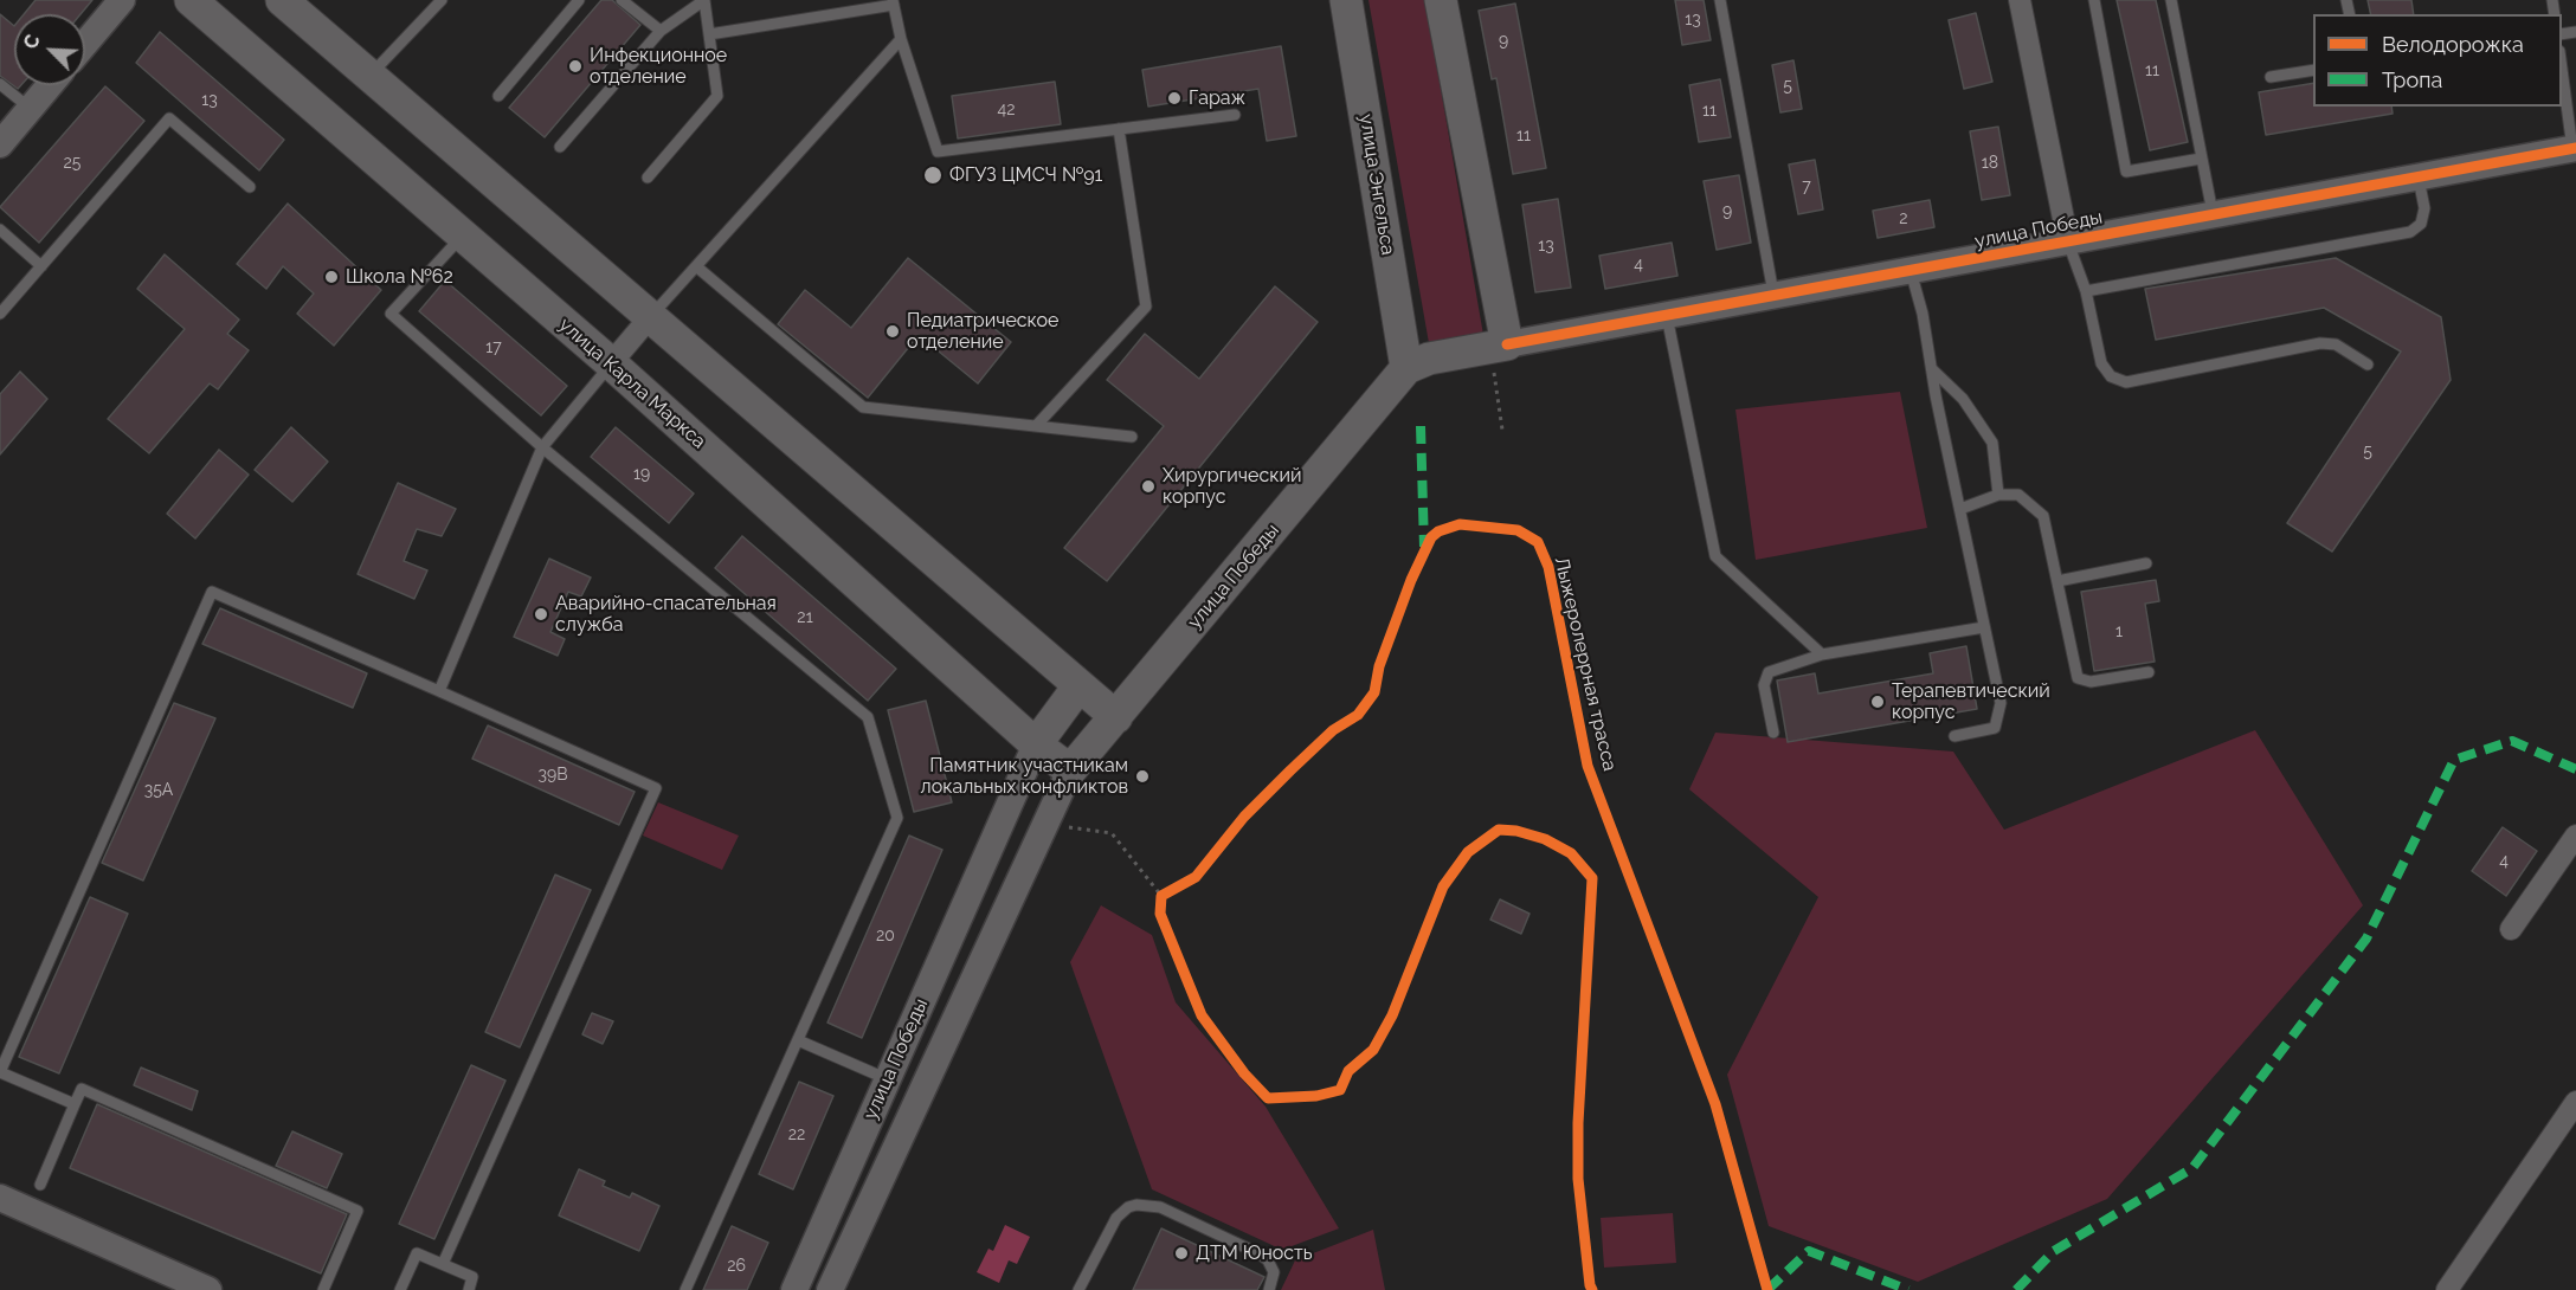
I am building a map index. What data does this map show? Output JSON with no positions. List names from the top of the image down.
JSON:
{
  "streets": {
    "main road": ["улица Энгельса", "улица Победы", "улица Карла Маркса"],
    "cycle path": ["Лыжеролеррная трасса"]
  },
  "crossings": [
    ["улица Энгельса", "улица Победы"],
    ["улица Победы", "улица Карла Маркса"]
  ],
  "places": [
    "Инфекционное отделение",
    "Гараж",
    "ФГУЗ ЦМСЧ №91",
    "Школа №62",
    "Педиатрическое отделение",
    "Хирургический корпус",
    "Аварийно-спасательная служба",
    "Терапевтический корпус",
    "Памятник участникам локальных конфликтов",
    "ДТМ Юность"
  ],
  "house_numbers": [
    "13",
    "9",
    "11",
    "5",
    "13",
    "42",
    "11",
    "11",
    "25",
    "18",
    "7",
    "9",
    "2",
    "13",
    "4",
    "17",
    "5",
    "19",
    "21",
    "1",
    "39В",
    "35А",
    "4",
    "20",
    "22",
    "26"
  ],
  "legend": ["Велодорожка", "Тропа"],
  "north": "top left"
}
